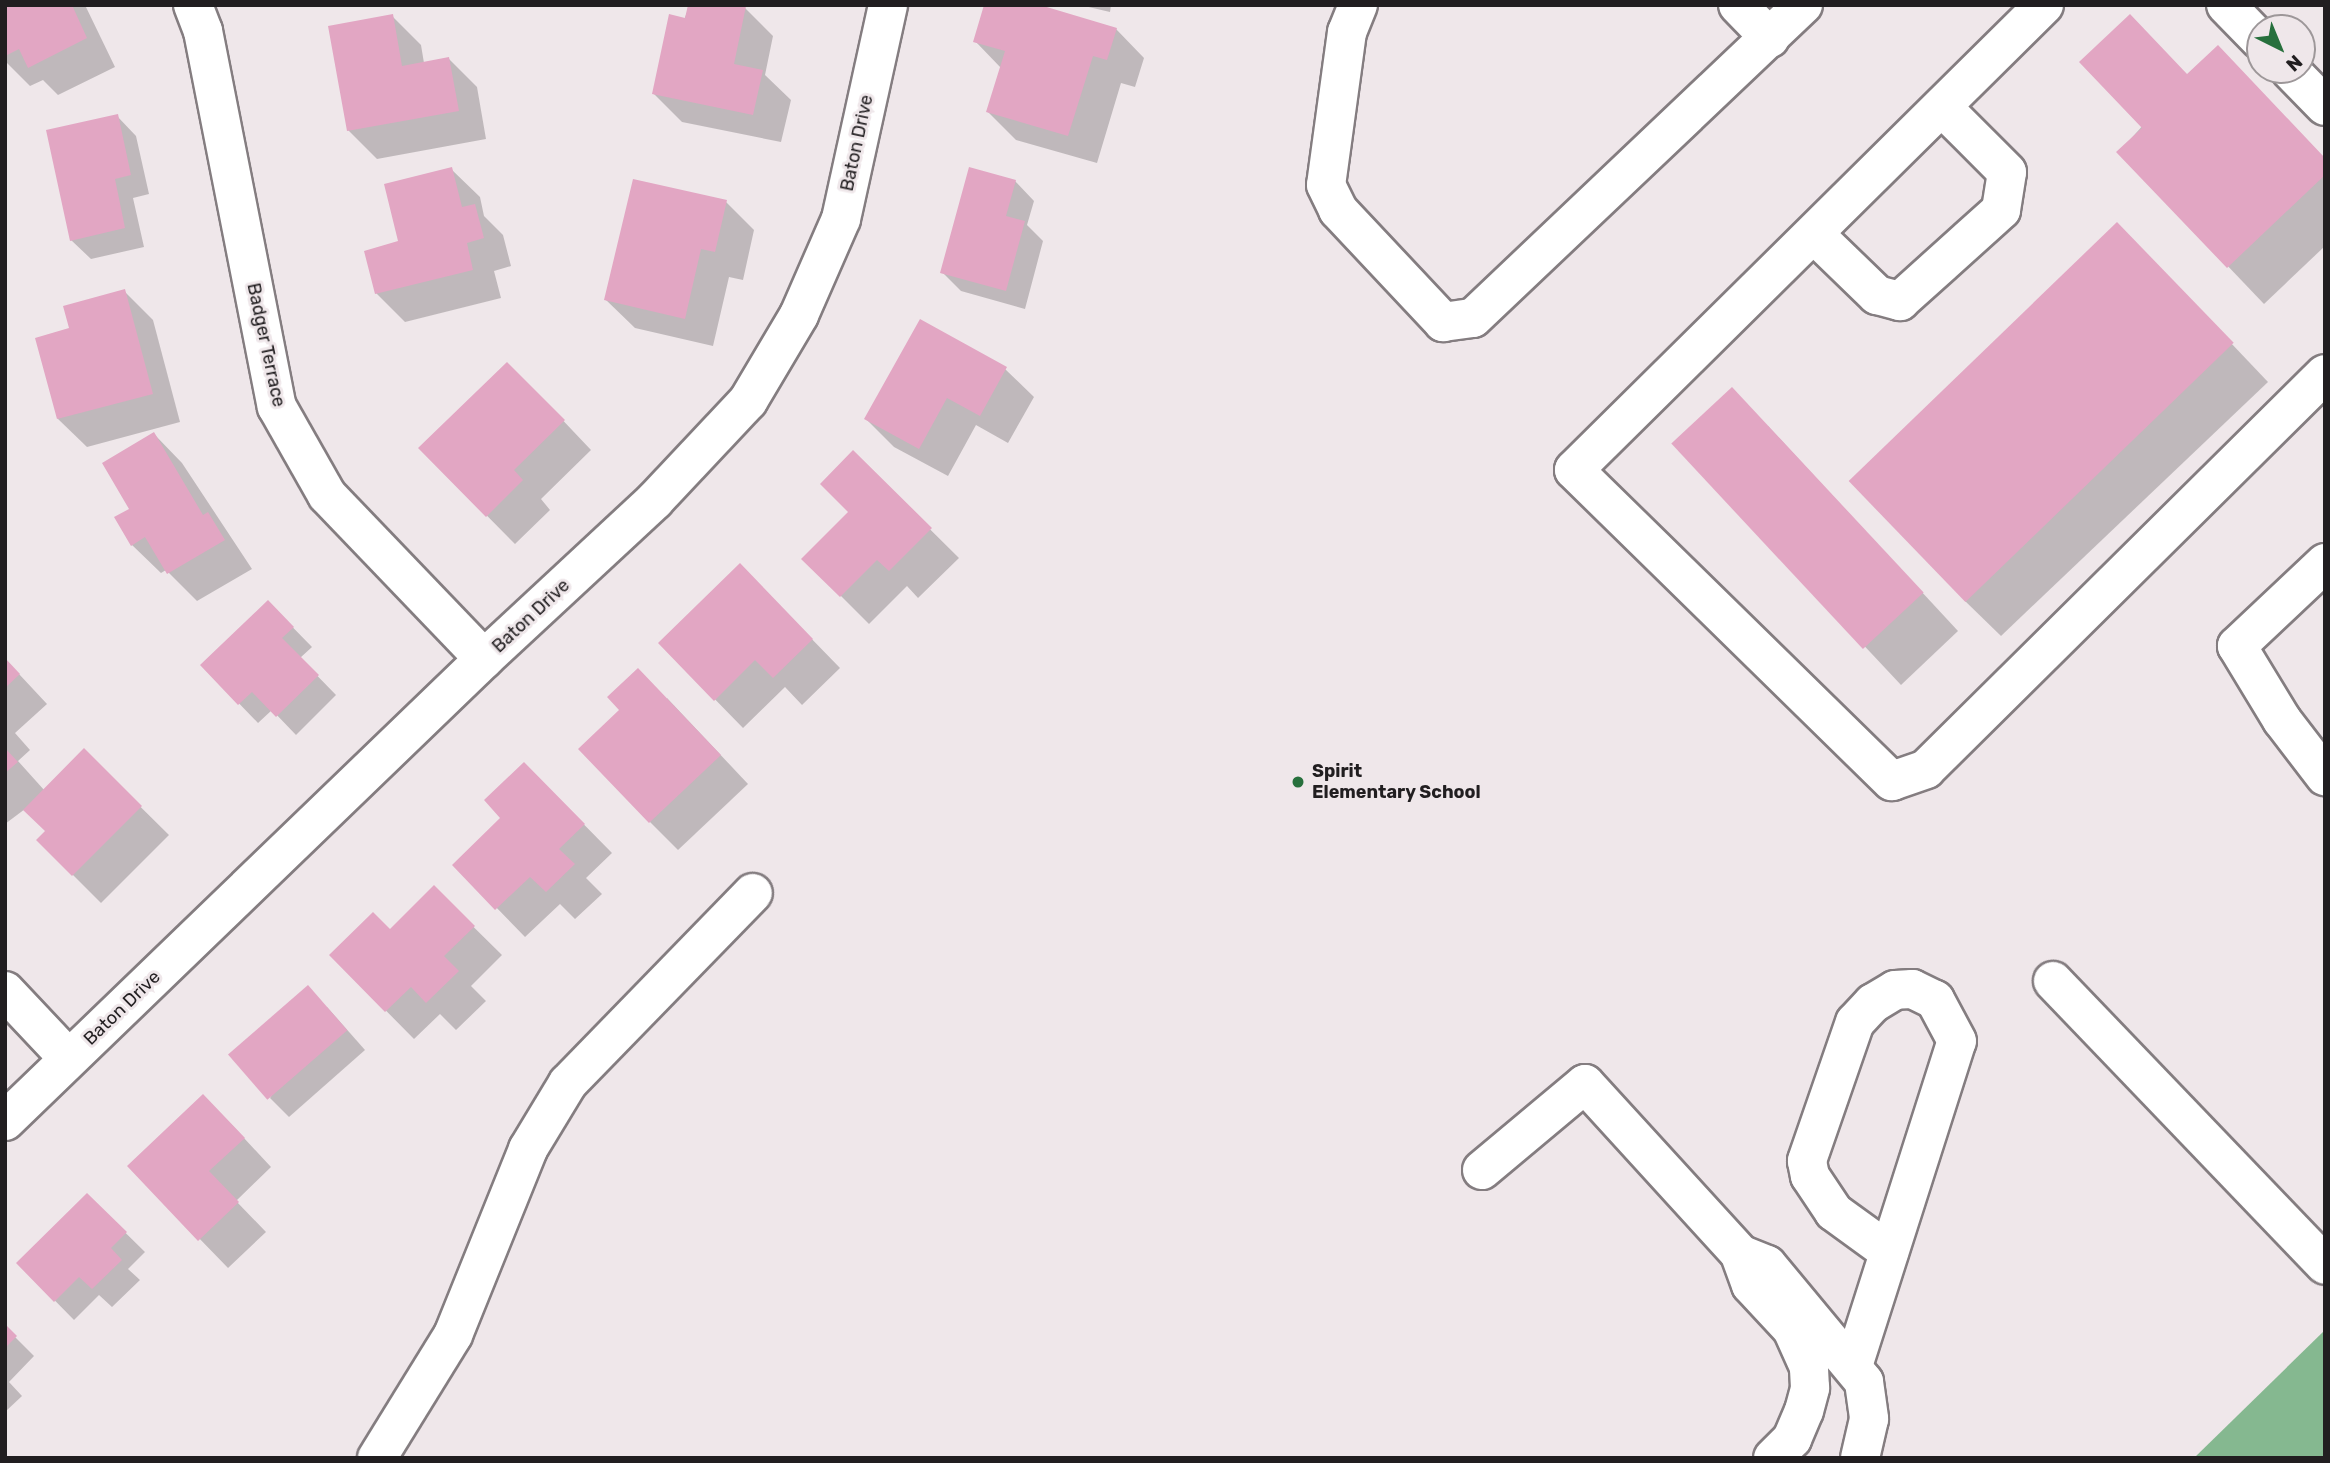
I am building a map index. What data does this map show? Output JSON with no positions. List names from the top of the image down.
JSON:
{
  "streets": {
    "street": ["Baton Drive", "Badger Terrace"]
  },
  "crossings": [
    ["Baton Drive", "Badger Terrace"]
  ],
  "places": ["Spirit Elementary School"],
  "north": "bottom right"
}
